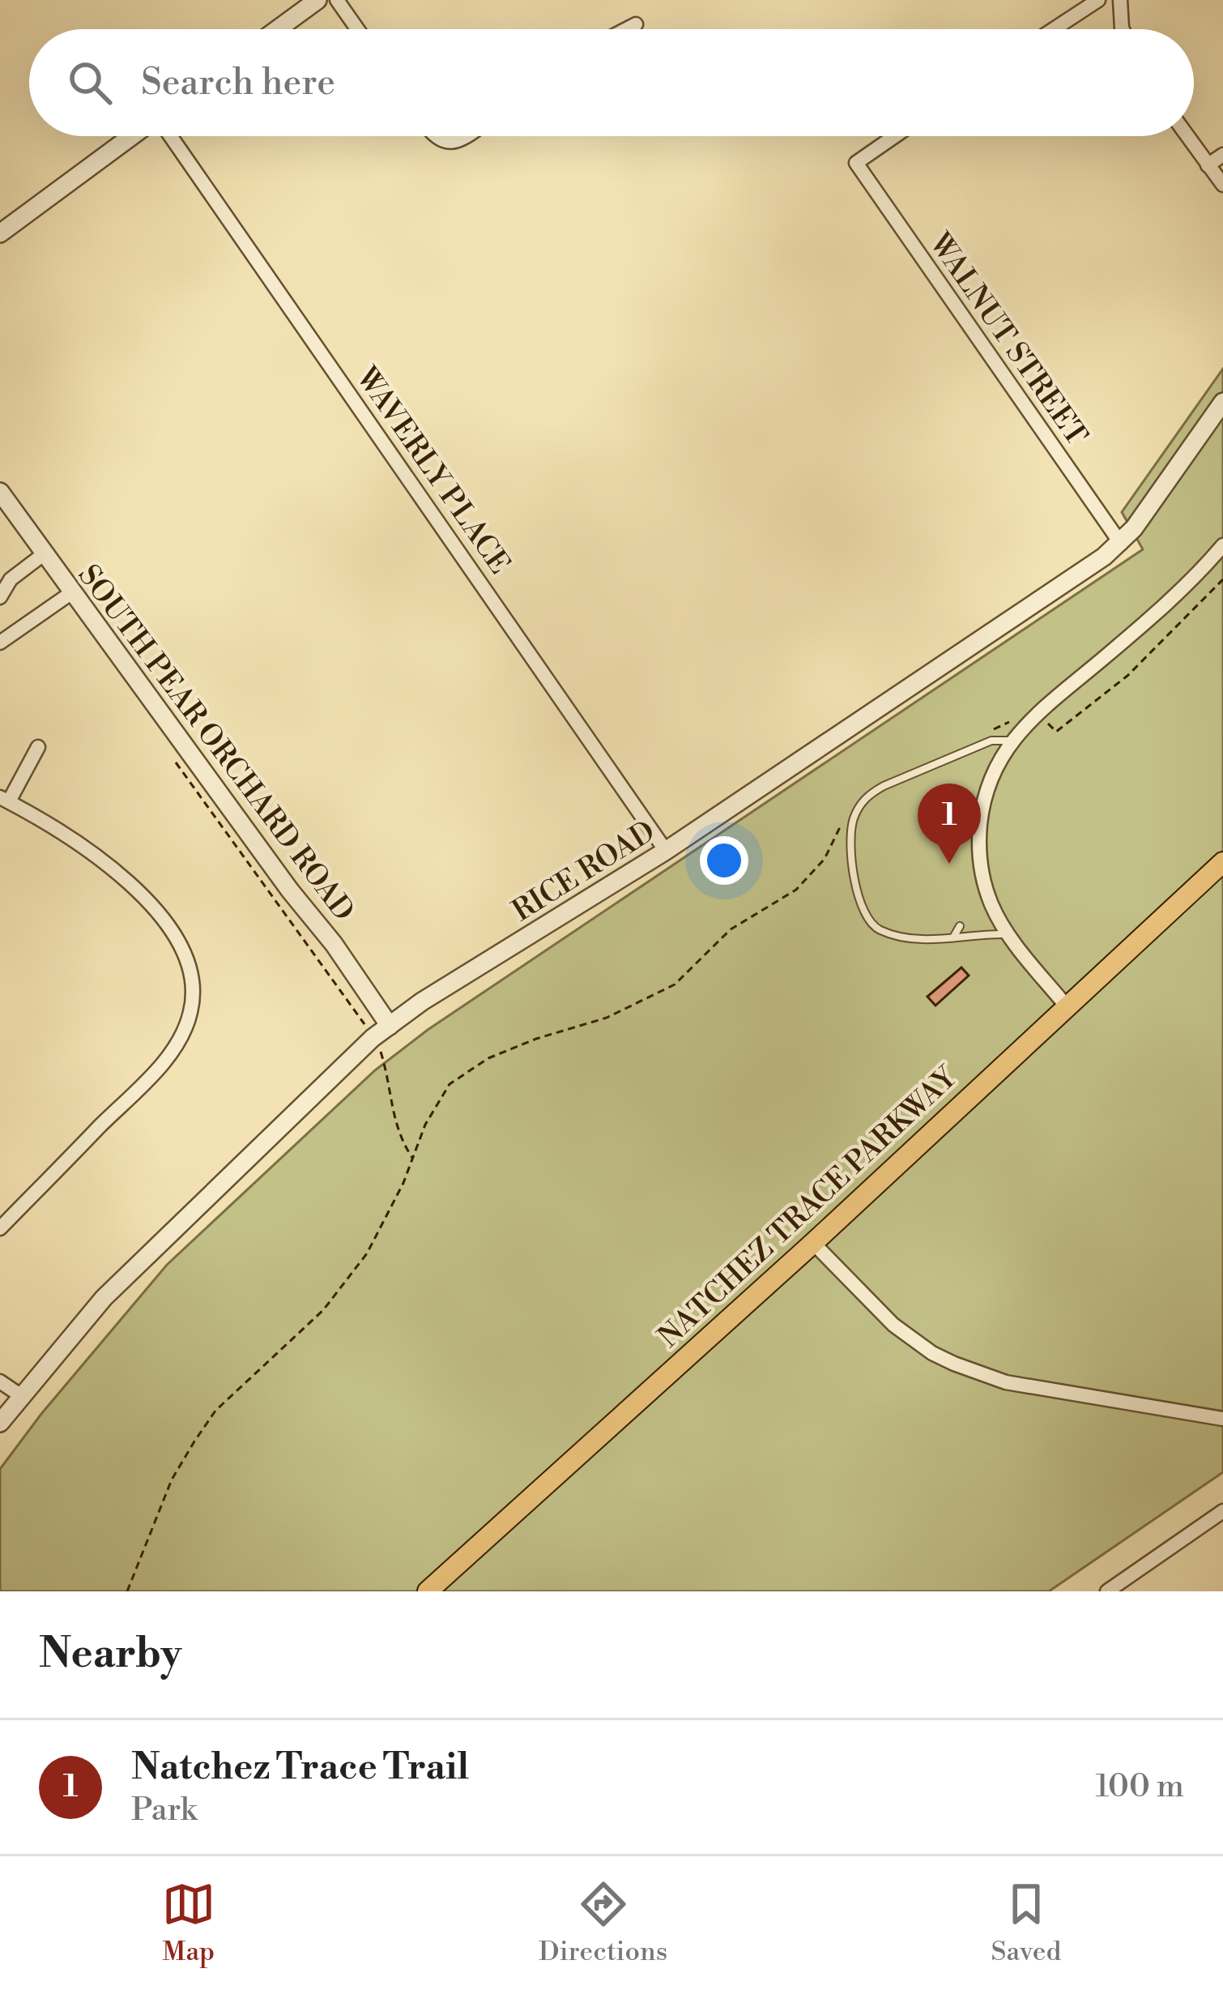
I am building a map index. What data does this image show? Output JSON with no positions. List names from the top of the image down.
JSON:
{
  "streets": {
    "main road": ["NATCHEZ TRACE PARKWAY"],
    "street": [
      "WALNUT STREET",
      "WAVERLY PLACE",
      "SOUTH PEAR ORCHARD ROAD",
      "RICE ROAD"
    ]
  },
  "crossings": [
    ["WALNUT STREET", "RICE ROAD"],
    ["WAVERLY PLACE", "RICE ROAD"],
    ["SOUTH PEAR ORCHARD ROAD", "RICE ROAD"]
  ],
  "page": {
    "search": "Search here",
    "pins": "1",
    "heading": "Nearby",
    "list": [
      {
        "mark": "1",
        "name": "Natchez Trace Trail",
        "note": "Park",
        "value": "100 m"
      }
    ],
    "nav": ["Map", "Directions", "Saved"]
  }
}
